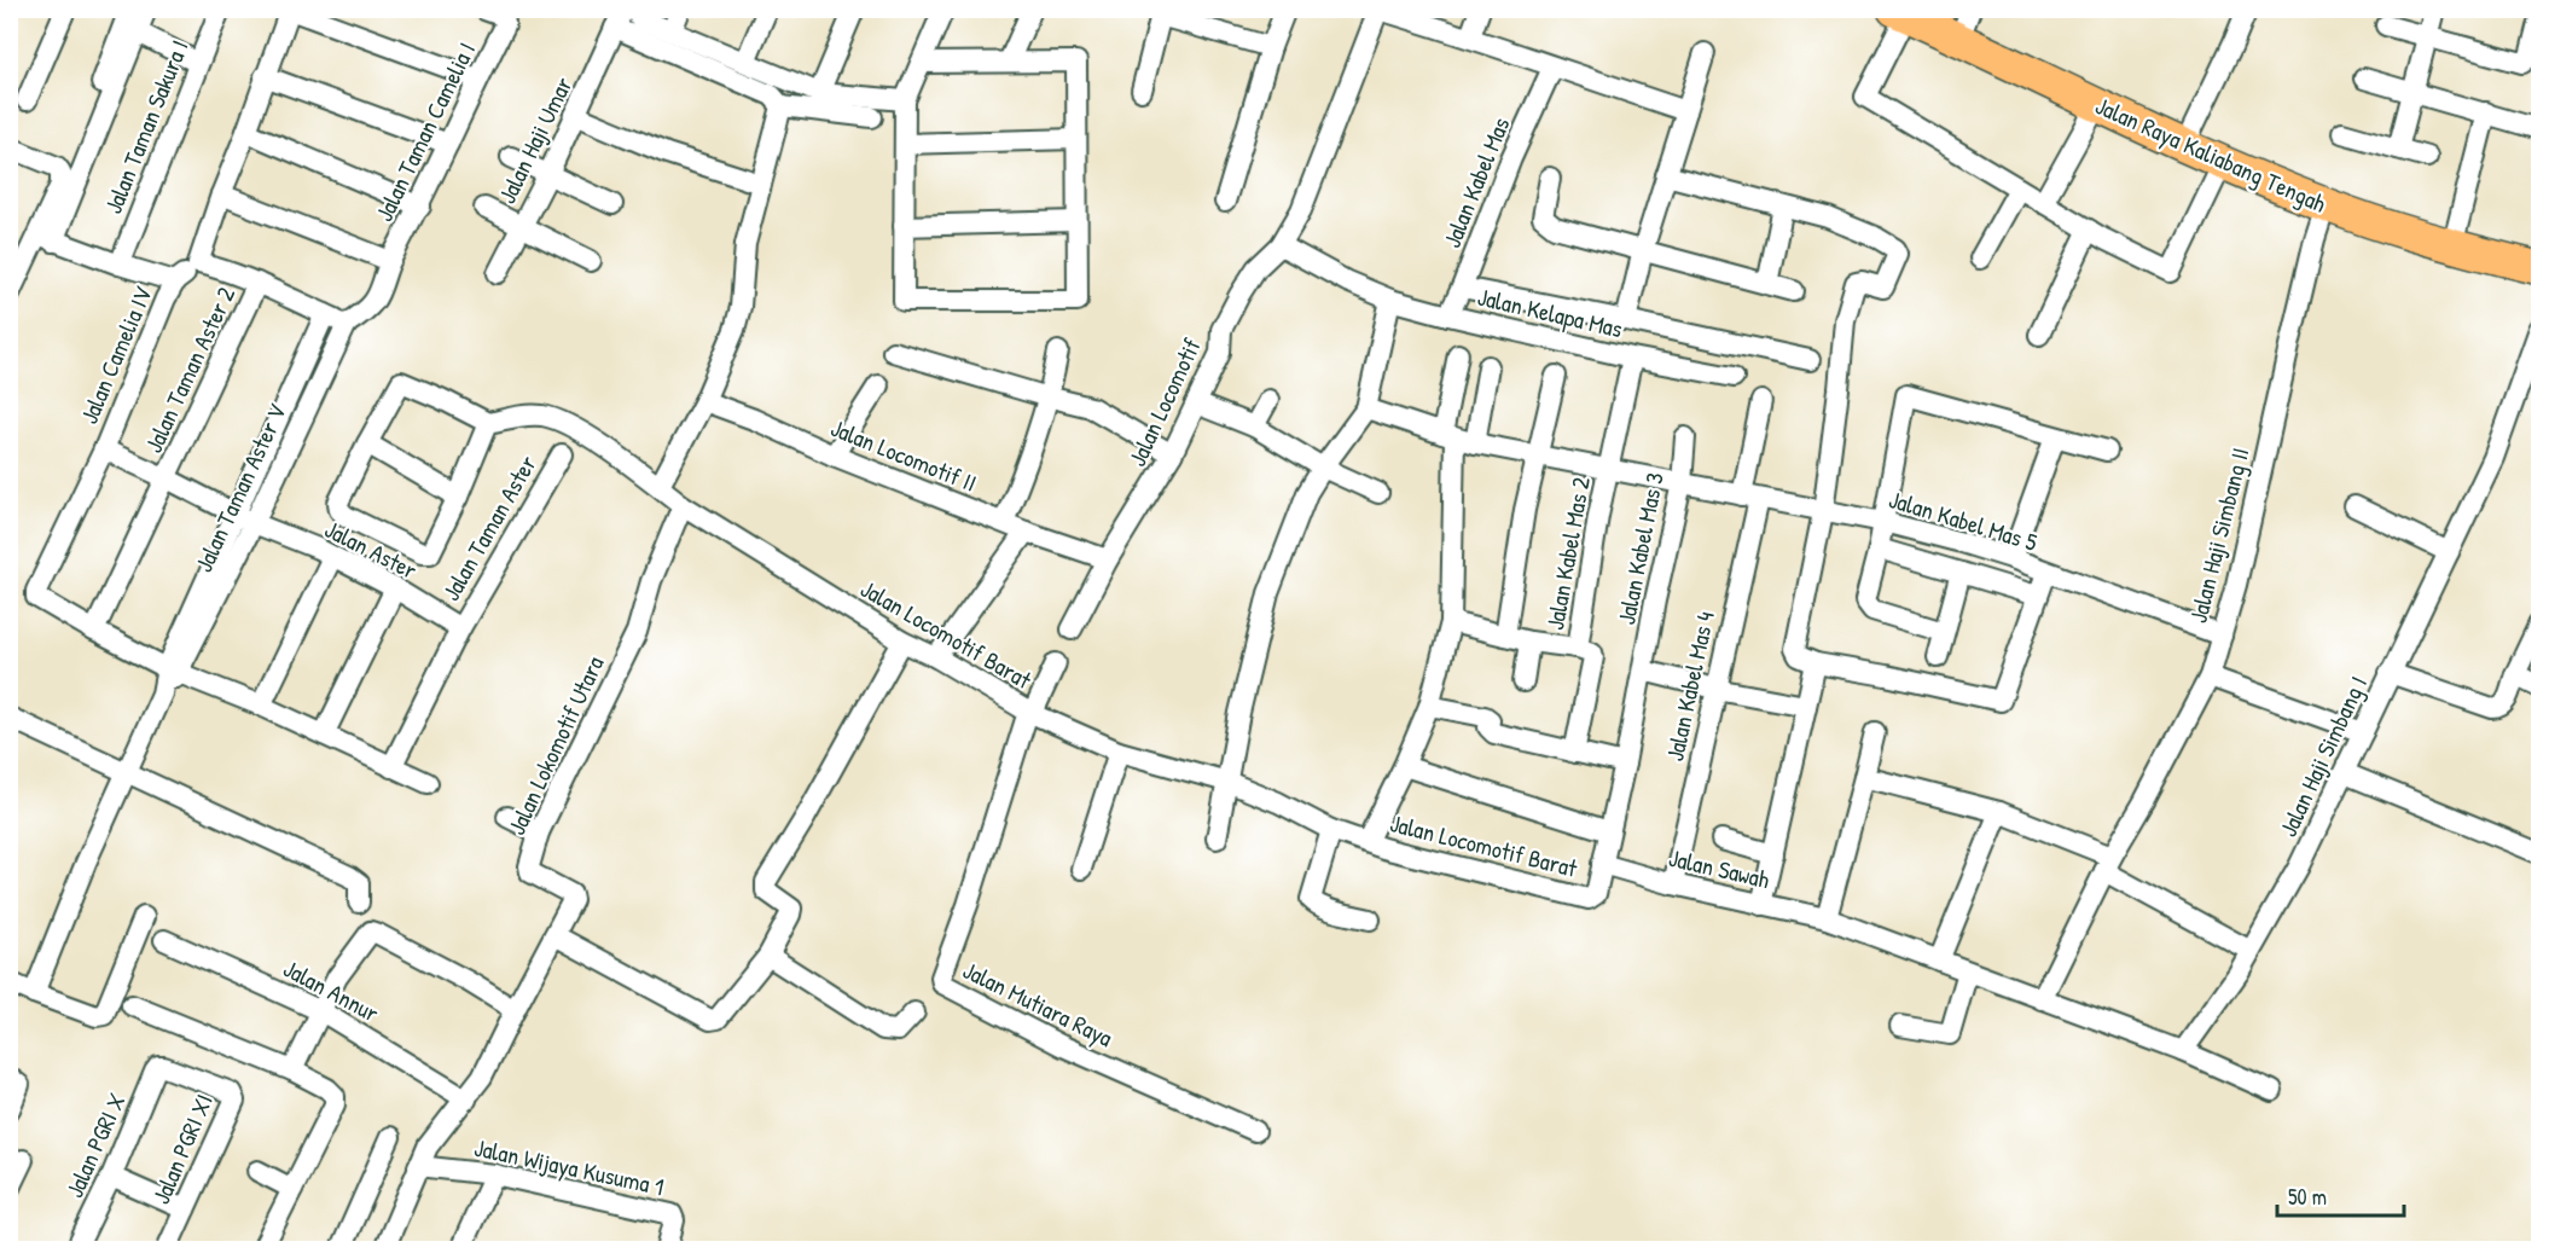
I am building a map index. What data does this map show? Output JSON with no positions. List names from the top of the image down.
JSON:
{
  "streets": {
    "main road": ["Jalan Raya Kaliabang Tengah"],
    "street": [
      "Jalan Taman Sakura I",
      "Jalan Taman Camelia I",
      "Jalan Haji Umar",
      "Jalan Kabel Mas",
      "Jalan Kelapa Mas",
      "Jalan Camelia IV",
      "Jalan Taman Aster 2",
      "Jalan Locomotif",
      "Jalan Locomotif II",
      "Jalan Taman Aster V",
      "Jalan Kabel Mas 5",
      "Jalan Taman Aster",
      "Jalan Haji Simbang II",
      "Jalan Kabel Mas 3",
      "Jalan Aster",
      "Jalan Kabel Mas 2",
      "Jalan Locomotif Barat",
      "Jalan Kabel Mas 4",
      "Jalan Lokomotif Utara",
      "Jalan Haji Simbang I",
      "Jalan Sawah",
      "Jalan Annur",
      "Jalan Mutiara Raya",
      "Jalan PGRI X",
      "Jalan PGRI XI",
      "Jalan Wijaya Kusuma 1"
    ]
  },
  "crossings": [
    ["Jalan Taman Sakura I", "Jalan Camelia IV"],
    ["Jalan Taman Camelia I", "Jalan Taman Aster V"],
    ["Jalan Raya Kaliabang Tengah", "Jalan Haji Simbang II"],
    ["Jalan Kabel Mas", "Jalan Kelapa Mas"],
    ["Jalan Kelapa Mas", "Jalan Kabel Mas 2"],
    ["Jalan Camelia IV", "Jalan Taman Aster 2"],
    ["Jalan Taman Aster 2", "Jalan Taman Aster V"],
    ["Jalan Taman Aster 2", "Jalan Aster"],
    ["Jalan Taman Aster V", "Jalan Aster"],
    ["Jalan Kabel Mas 5", "Jalan Haji Simbang II"],
    ["Jalan Kabel Mas 5", "Jalan Kabel Mas 3"],
    ["Jalan Kabel Mas 5", "Jalan Kabel Mas 4"],
    ["Jalan Taman Aster", "Jalan Aster"],
    ["Jalan Kabel Mas 3", "Jalan Locomotif Barat"],
    ["Jalan Locomotif Barat", "Jalan Lokomotif Utara"],
    ["Jalan Locomotif Barat", "Jalan Sawah"],
    ["Jalan Locomotif Barat", "Jalan Mutiara Raya"],
    ["Jalan Kabel Mas 4", "Jalan Sawah"],
    ["Jalan Lokomotif Utara", "Jalan Annur"],
    ["Jalan Lokomotif Utara", "Jalan Wijaya Kusuma 1"],
    ["Jalan PGRI X", "Jalan PGRI XI"]
  ],
  "scale_bar": "50 m"
}
